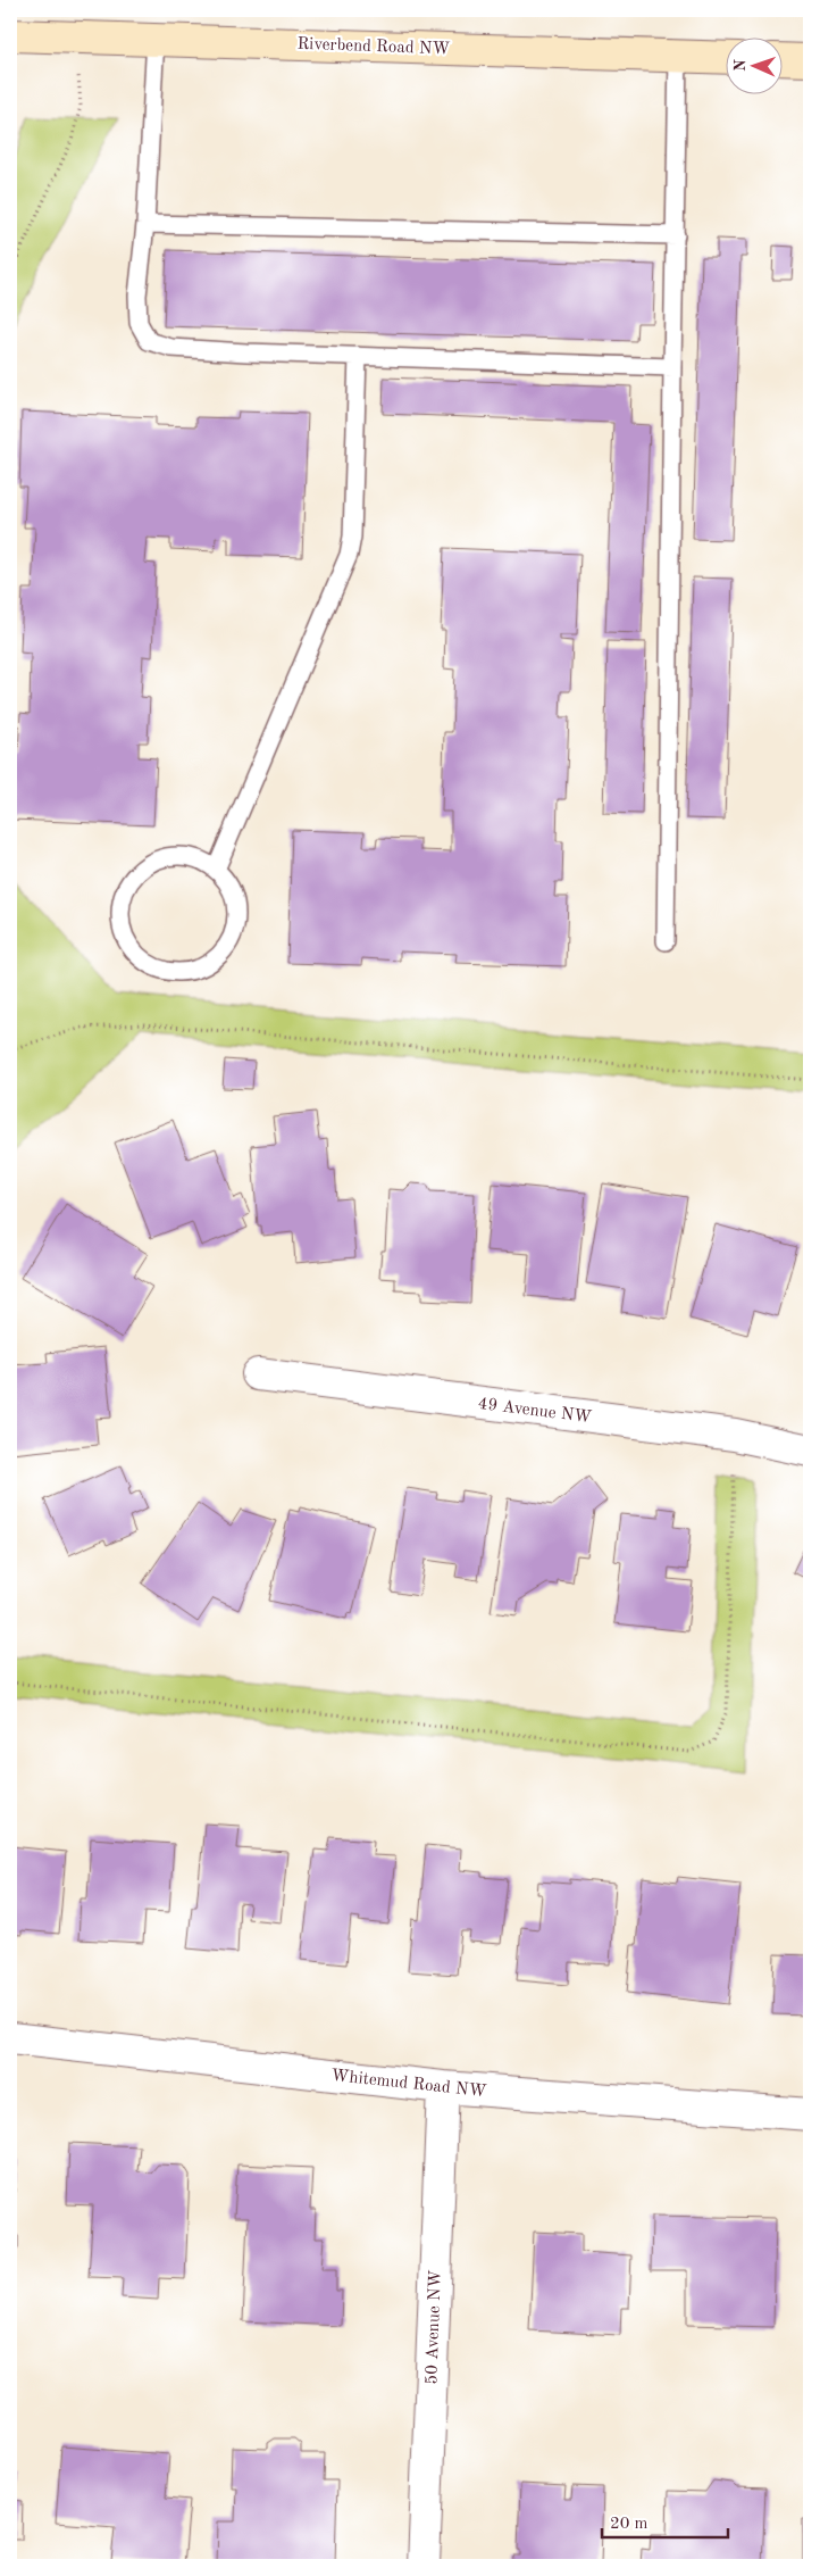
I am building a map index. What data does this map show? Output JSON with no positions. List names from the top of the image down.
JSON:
{
  "streets": {
    "street": [
      "Riverbend Road NW",
      "49 Avenue NW",
      "Whitemud Road NW",
      "50 Avenue NW"
    ]
  },
  "crossings": [
    ["Whitemud Road NW", "50 Avenue NW"]
  ],
  "scale_bar": "20 m",
  "north": "left"
}
